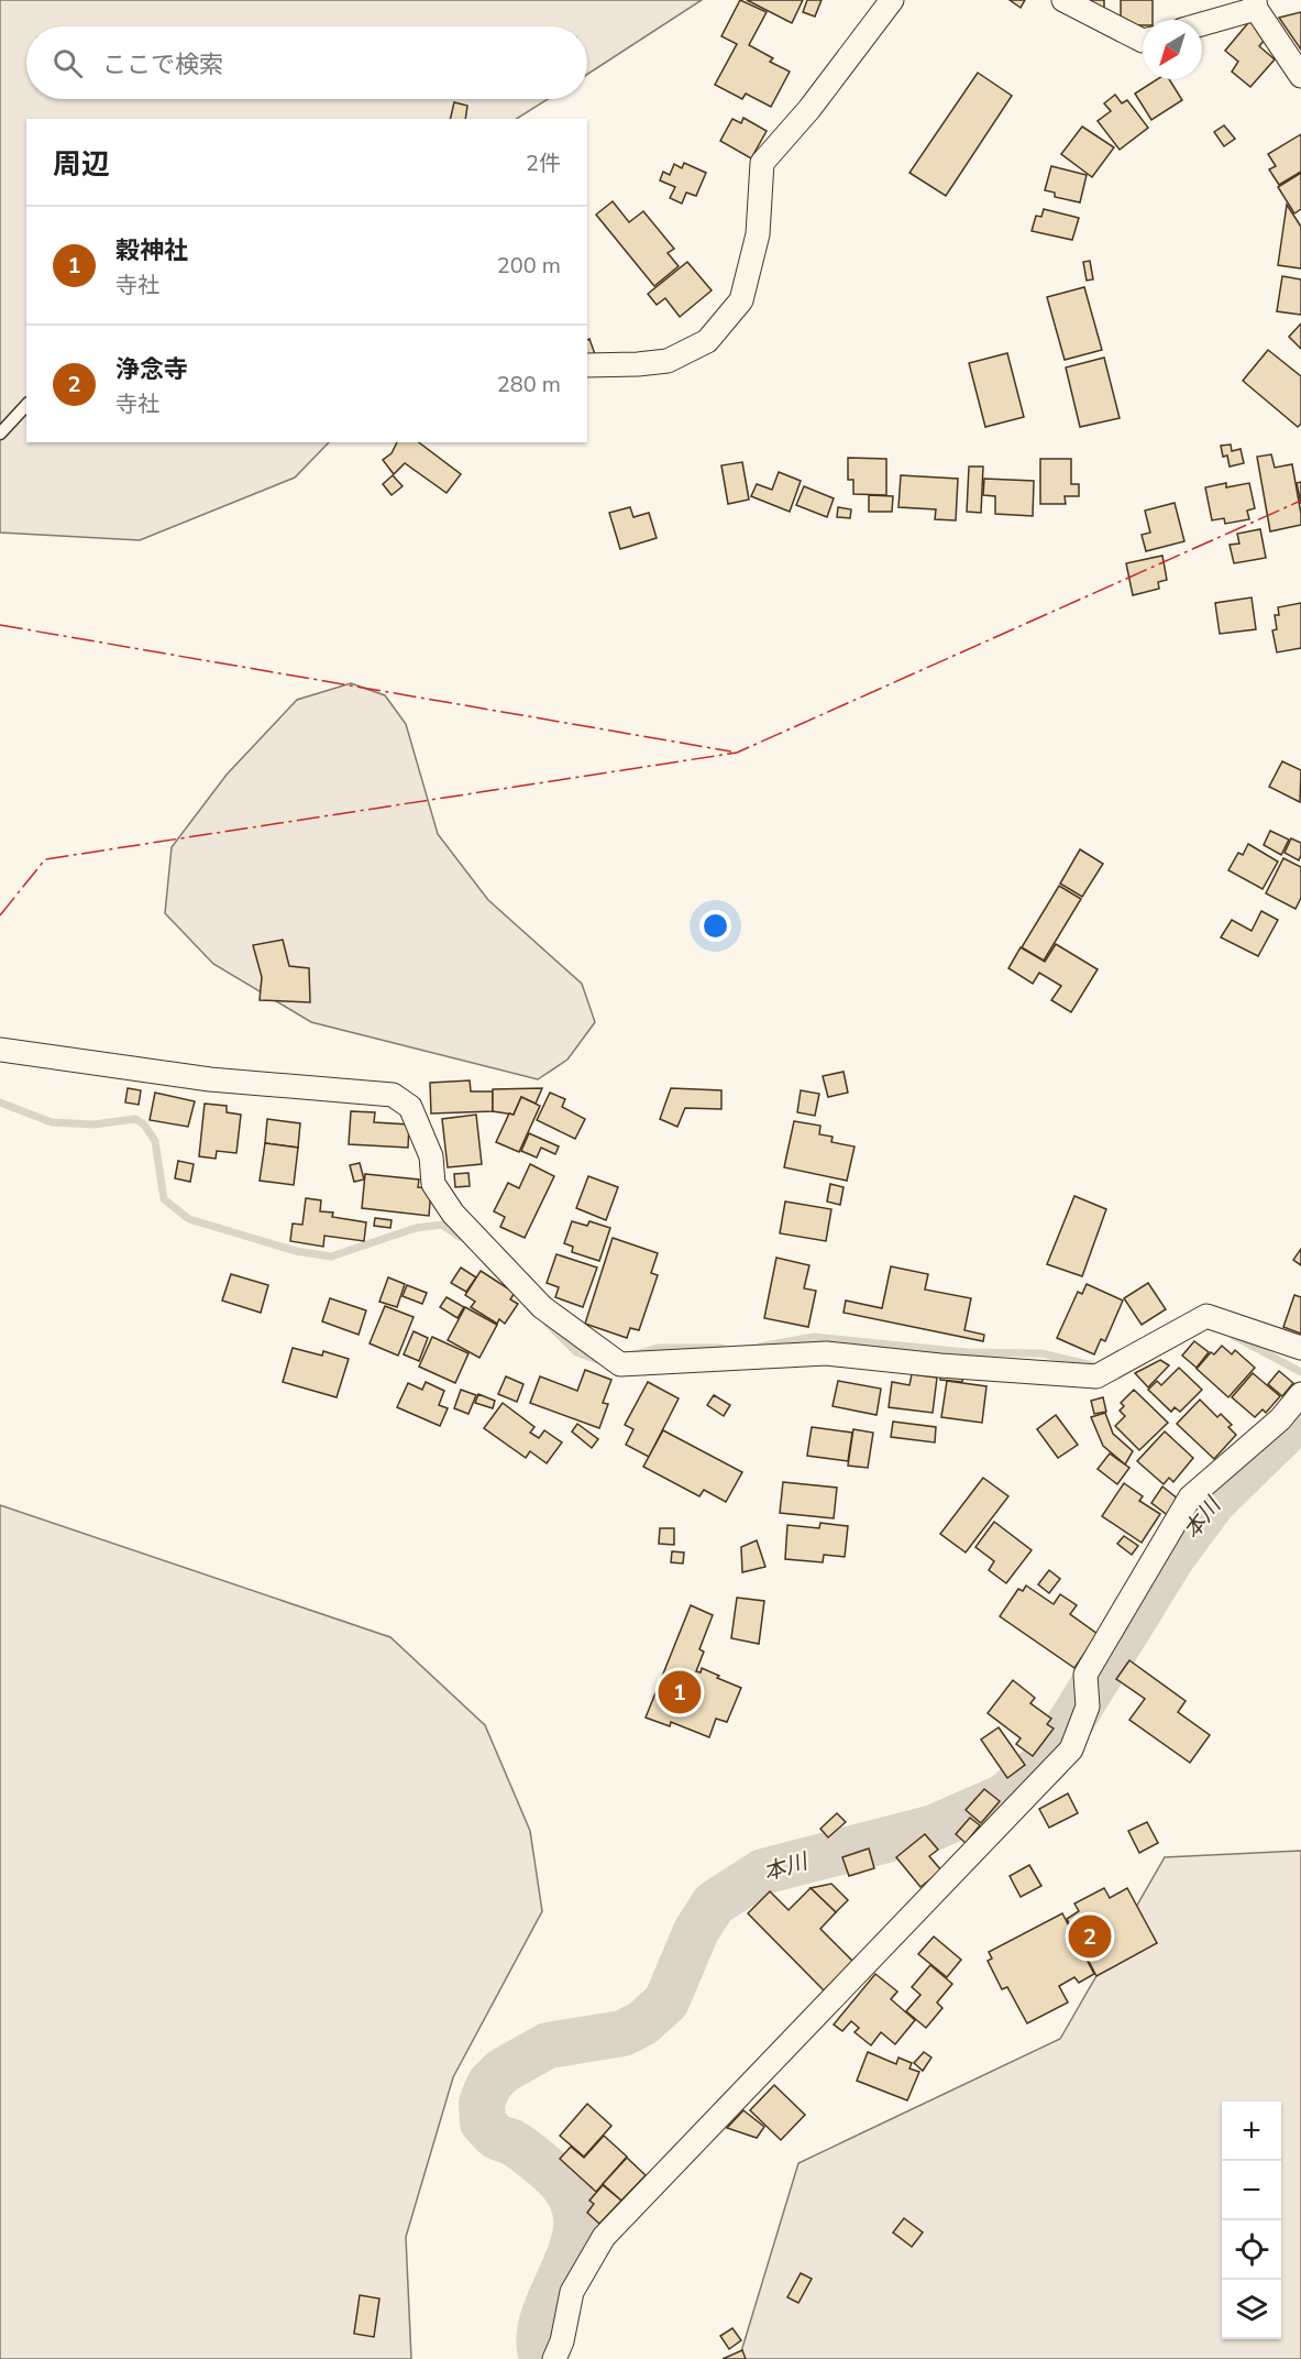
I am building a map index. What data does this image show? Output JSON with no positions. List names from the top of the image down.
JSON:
{
  "water": ["本川"],
  "north": "bottom left",
  "page": {
    "search": "ここで検索",
    "heading": ["周辺", "2件"],
    "list": [
      {
        "mark": "1",
        "name": "穀神社",
        "note": "寺社",
        "value": "200 m"
      },
      {
        "mark": "2",
        "name": "浄念寺",
        "note": "寺社",
        "value": "280 m"
      }
    ],
    "pins": ["1", "2"],
    "map_buttons": ["+", "−"]
  }
}
